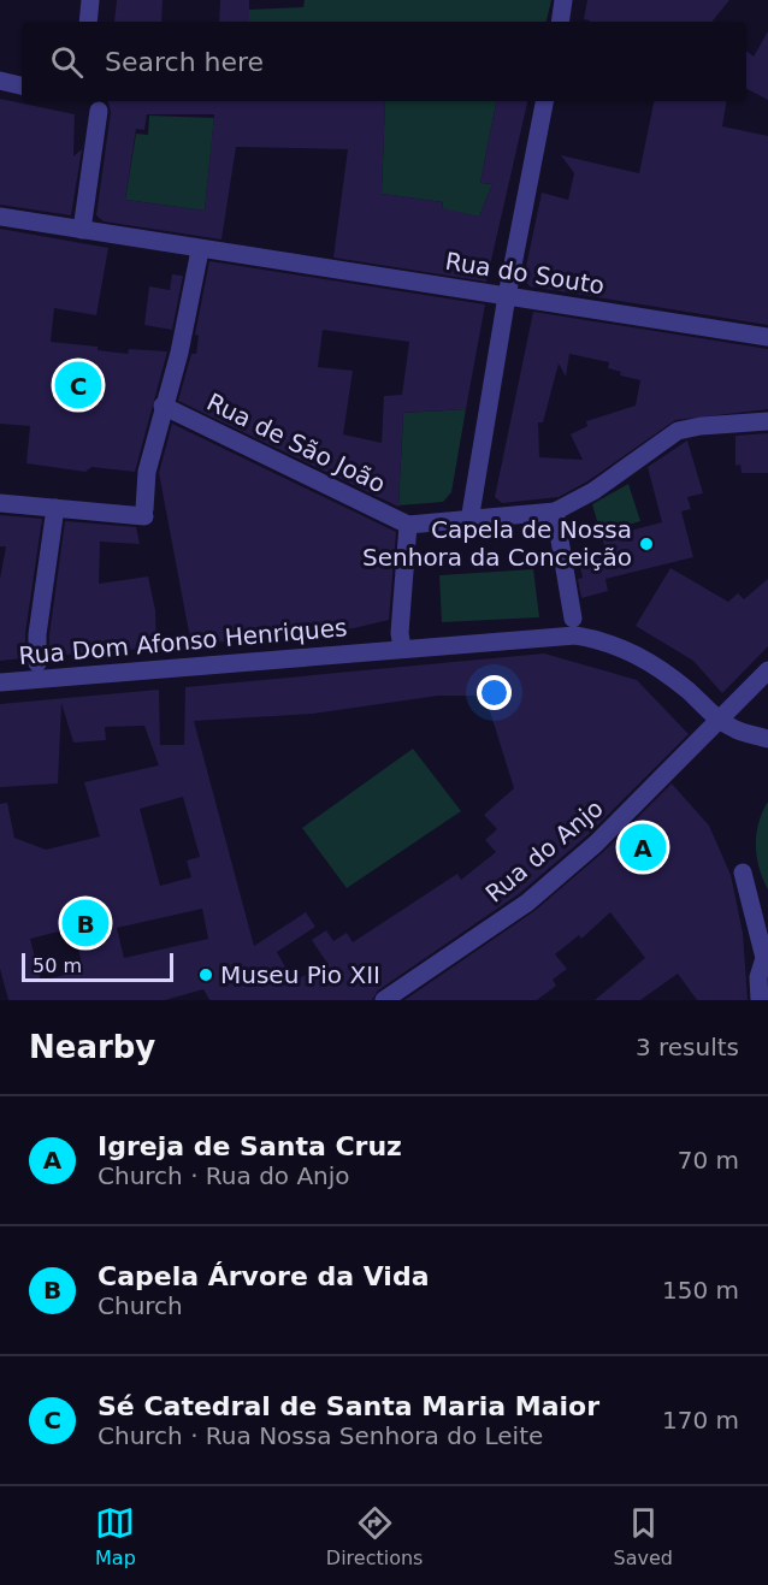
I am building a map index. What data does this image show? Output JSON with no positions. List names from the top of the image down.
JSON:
{
  "streets": {
    "street": [
      "Rua do Souto",
      "Rua de São João",
      "Rua Dom Afonso Henriques",
      "Rua do Anjo"
    ]
  },
  "crossings": [
    ["Rua Dom Afonso Henriques", "Rua do Anjo"]
  ],
  "places": ["Capela de Nossa Senhora da Conceição", "Museu Pio XII"],
  "scale_bar": "50 m",
  "page": {
    "search": "Search here",
    "pins": ["C", "A", "B"],
    "scale": "50 m",
    "heading": ["Nearby", "3 results"],
    "list": [
      {
        "mark": "A",
        "name": "Igreja de Santa Cruz",
        "note": "Church · Rua do Anjo",
        "value": "70 m"
      },
      {
        "mark": "B",
        "name": "Capela Árvore da Vida",
        "note": "Church",
        "value": "150 m"
      },
      {
        "mark": "C",
        "name": "Sé Catedral de Santa Maria Maior",
        "note": "Church · Rua Nossa Senhora do Leite",
        "value": "170 m"
      }
    ],
    "nav": ["Map", "Directions", "Saved"]
  }
}
